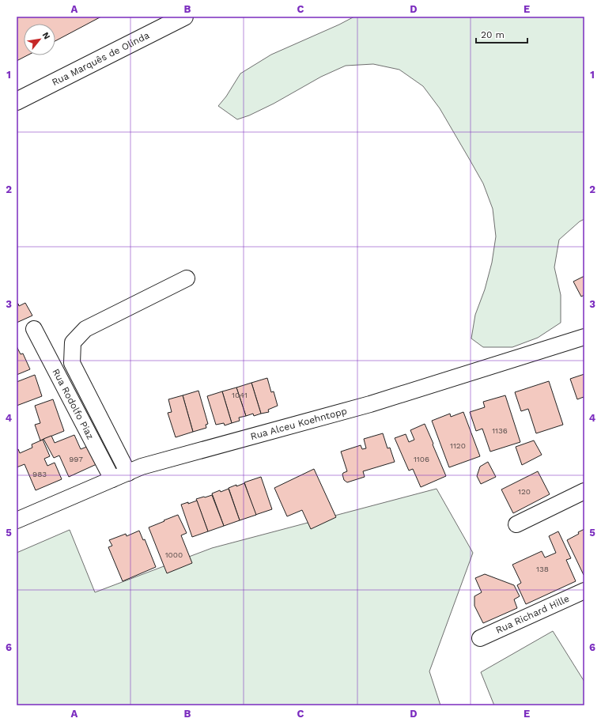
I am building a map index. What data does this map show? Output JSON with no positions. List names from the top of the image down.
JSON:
{
  "streets": {
    "main road": ["Rua Marquês de Olinda"],
    "street": ["Rua Rodolfo Piaz", "Rua Alceu Koehntopp", "Rua Richard Hille"]
  },
  "crossings": [
    ["Rua Rodolfo Piaz", "Rua Alceu Koehntopp"]
  ],
  "house_numbers": [
    "1041",
    "1136",
    "1120",
    "997",
    "1106",
    "983",
    "120",
    "1000",
    "138"
  ],
  "scale_bar": "20 m",
  "north": "top right",
  "grid": {
    "columns": [
      "A",
      "B",
      "C",
      "D",
      "E"
    ],
    "rows": [
      "1",
      "2",
      "3",
      "4",
      "5",
      "6"
    ]
  }
}
